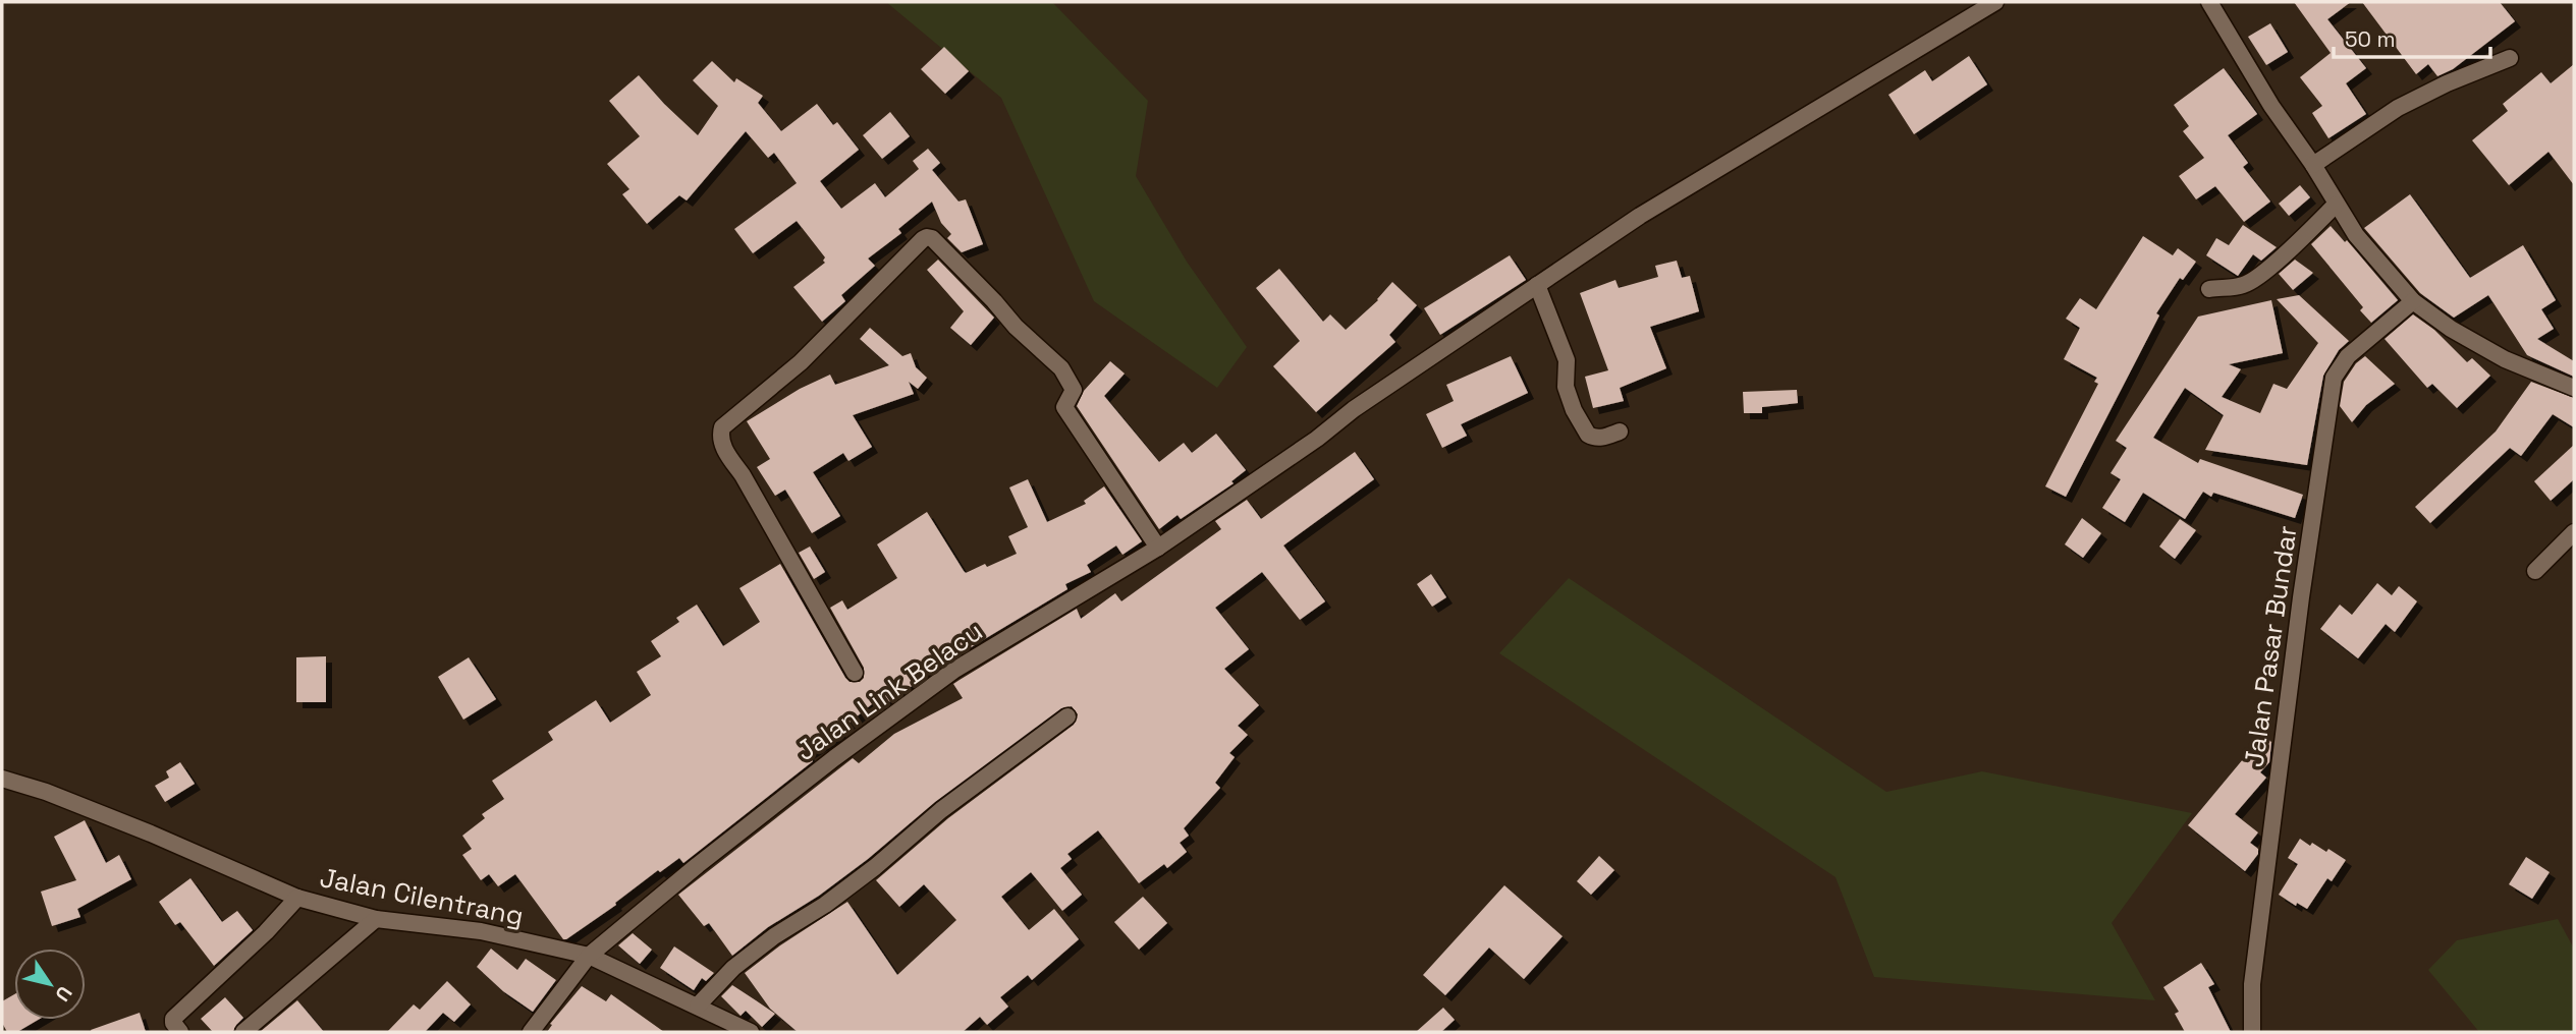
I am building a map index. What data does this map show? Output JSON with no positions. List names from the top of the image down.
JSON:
{
  "streets": {
    "street": ["Jalan Pasar Bundar", "Jalan Link Belacu", "Jalan Cilentrang"]
  },
  "crossings": [
    ["Jalan Link Belacu", "Jalan Cilentrang"]
  ],
  "scale_bar": "50 m",
  "north": "bottom right"
}
